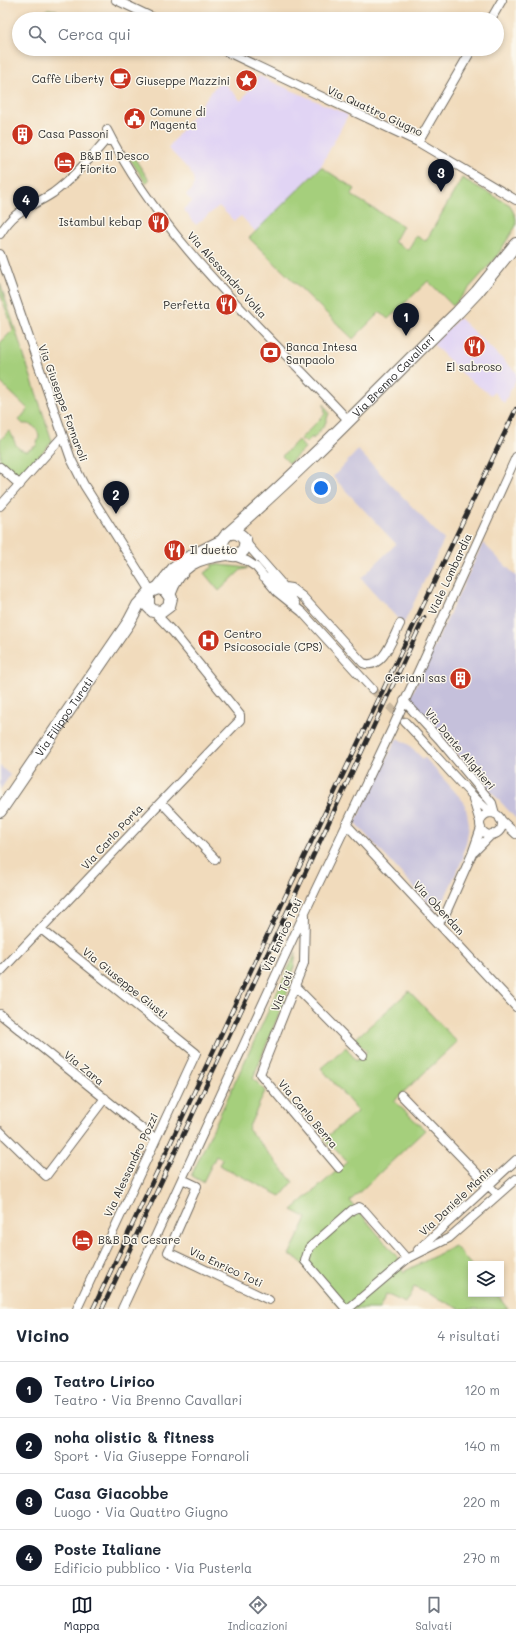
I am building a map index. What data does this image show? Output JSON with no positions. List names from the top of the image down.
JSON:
{
  "streets": {
    "street": [
      "Via Quattro Giugno",
      "Via Alessandro Volta",
      "Via Brenno Cavallari",
      "Via Giuseppe Fornaroli",
      "Viale Lombardia",
      "Via Filippo Turati",
      "Via Dante Alighieri",
      "Via Carlo Porta",
      "Via Oberdan",
      "Via Enrico Toti",
      "Via Giuseppe Giusti",
      "Via Toti",
      "Via Zara",
      "Via Carlo Berra",
      "Via Alessandro Pozzi",
      "Via Daniele Manin"
    ]
  },
  "crossings": [
    ["Via Alessandro Volta", "Via Brenno Cavallari"],
    ["Via Brenno Cavallari", "Via Filippo Turati"],
    ["Via Giuseppe Fornaroli", "Via Filippo Turati"],
    ["Via Giuseppe Fornaroli", "Via Carlo Porta"],
    ["Viale Lombardia", "Via Dante Alighieri"],
    ["Viale Lombardia", "Via Enrico Toti"],
    ["Via Filippo Turati", "Via Carlo Porta"],
    ["Via Dante Alighieri", "Via Enrico Toti"],
    ["Via Carlo Porta", "Via Giuseppe Giusti"],
    ["Via Oberdan", "Via Enrico Toti"],
    ["Via Enrico Toti", "Via Toti"],
    ["Via Giuseppe Giusti", "Via Alessandro Pozzi"],
    ["Via Toti", "Via Carlo Berra"],
    ["Via Zara", "Via Alessandro Pozzi"]
  ],
  "places": {
    "cafe": ["Caffè Liberty"],
    "place": ["Giuseppe Mazzini"],
    "public building": ["Comune di Magenta"],
    "building": ["Casa Passoni", "Ceriani sas"],
    "hotel": ["B&B Il Desco Fiorito", "B&B Da Cesare"],
    "restaurant": [
      "Istambul kebap",
      "Perfetta",
      "El sabroso",
      "Il duetto"
    ],
    "bank": ["Banca Intesa Sanpaolo"],
    "hospital": ["Centro Psicosociale (CPS)"]
  },
  "page": {
    "search": "Cerca qui",
    "pins": [
      "3",
      "4",
      "1",
      "2"
    ],
    "heading": ["Vicino", "4 risultati"],
    "list": [
      {
        "mark": "1",
        "name": "Teatro Lirico",
        "note": "Teatro · Via Brenno Cavallari",
        "value": "120 m"
      },
      {
        "mark": "2",
        "name": "noha olistic & fitness",
        "note": "Sport · Via Giuseppe Fornaroli",
        "value": "140 m"
      },
      {
        "mark": "3",
        "name": "Casa Giacobbe",
        "note": "Luogo · Via Quattro Giugno",
        "value": "220 m"
      },
      {
        "mark": "4",
        "name": "Poste Italiane",
        "note": "Edificio pubblico · Via Pusterla",
        "value": "270 m"
      }
    ],
    "nav": ["Mappa", "Indicazioni", "Salvati"]
  }
}
